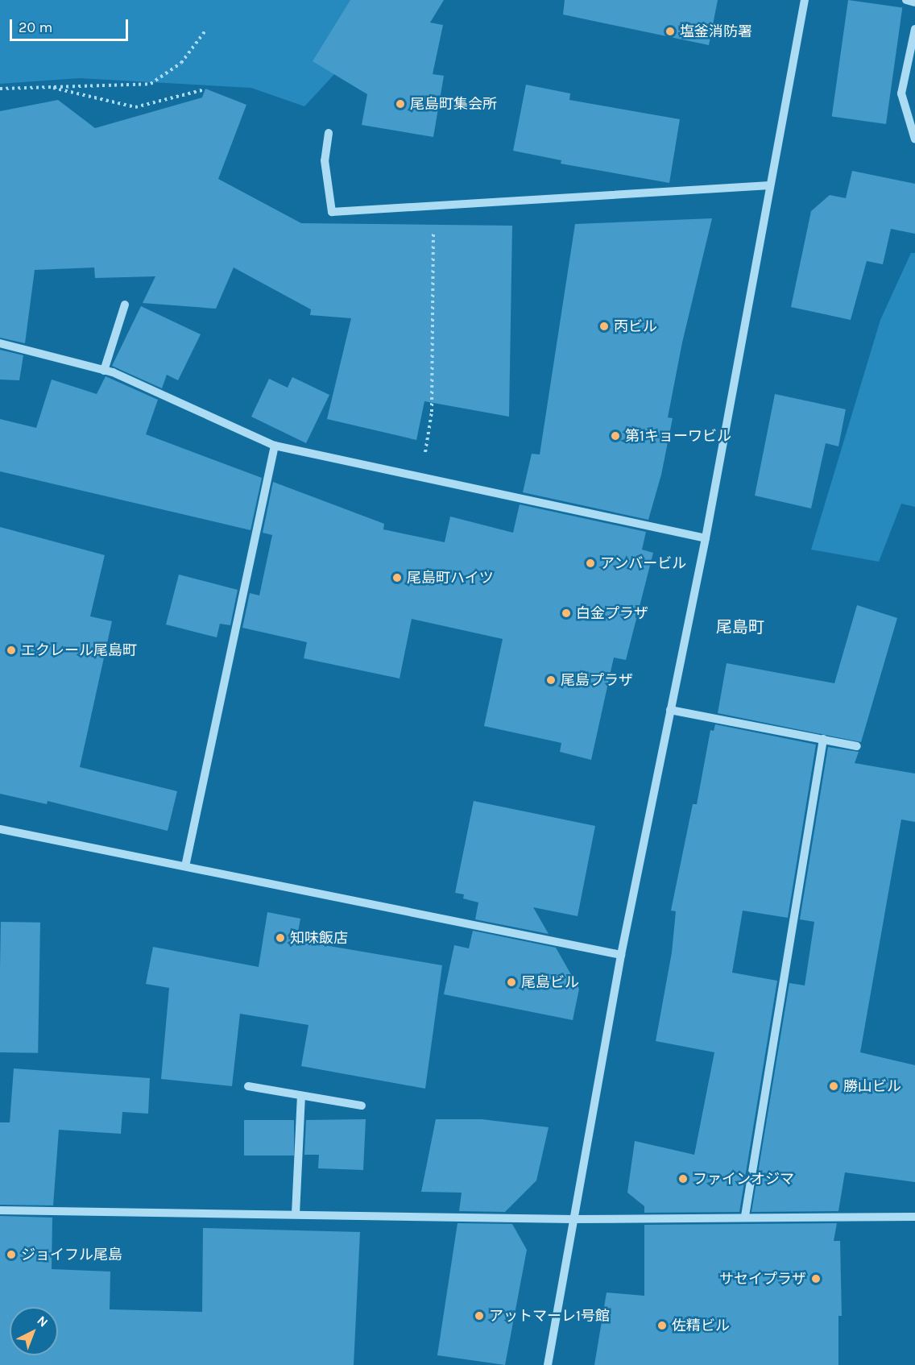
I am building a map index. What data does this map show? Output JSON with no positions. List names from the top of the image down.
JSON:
{
  "districts": ["尾島町"],
  "places": [
    "塩釜消防署",
    "尾島町集会所",
    "丙ビル",
    "第1キョーワビル",
    "アンバービル",
    "尾島町ハイツ",
    "白金プラザ",
    "エクレール尾島町",
    "尾島プラザ",
    "知味飯店",
    "尾島ビル",
    "勝山ビル",
    "ファインオジマ",
    "ジョイフル尾島",
    "サセイプラザ",
    "アットマーレ1号館",
    "佐精ビル"
  ],
  "scale_bar": "20 m",
  "north": "top right"
}
